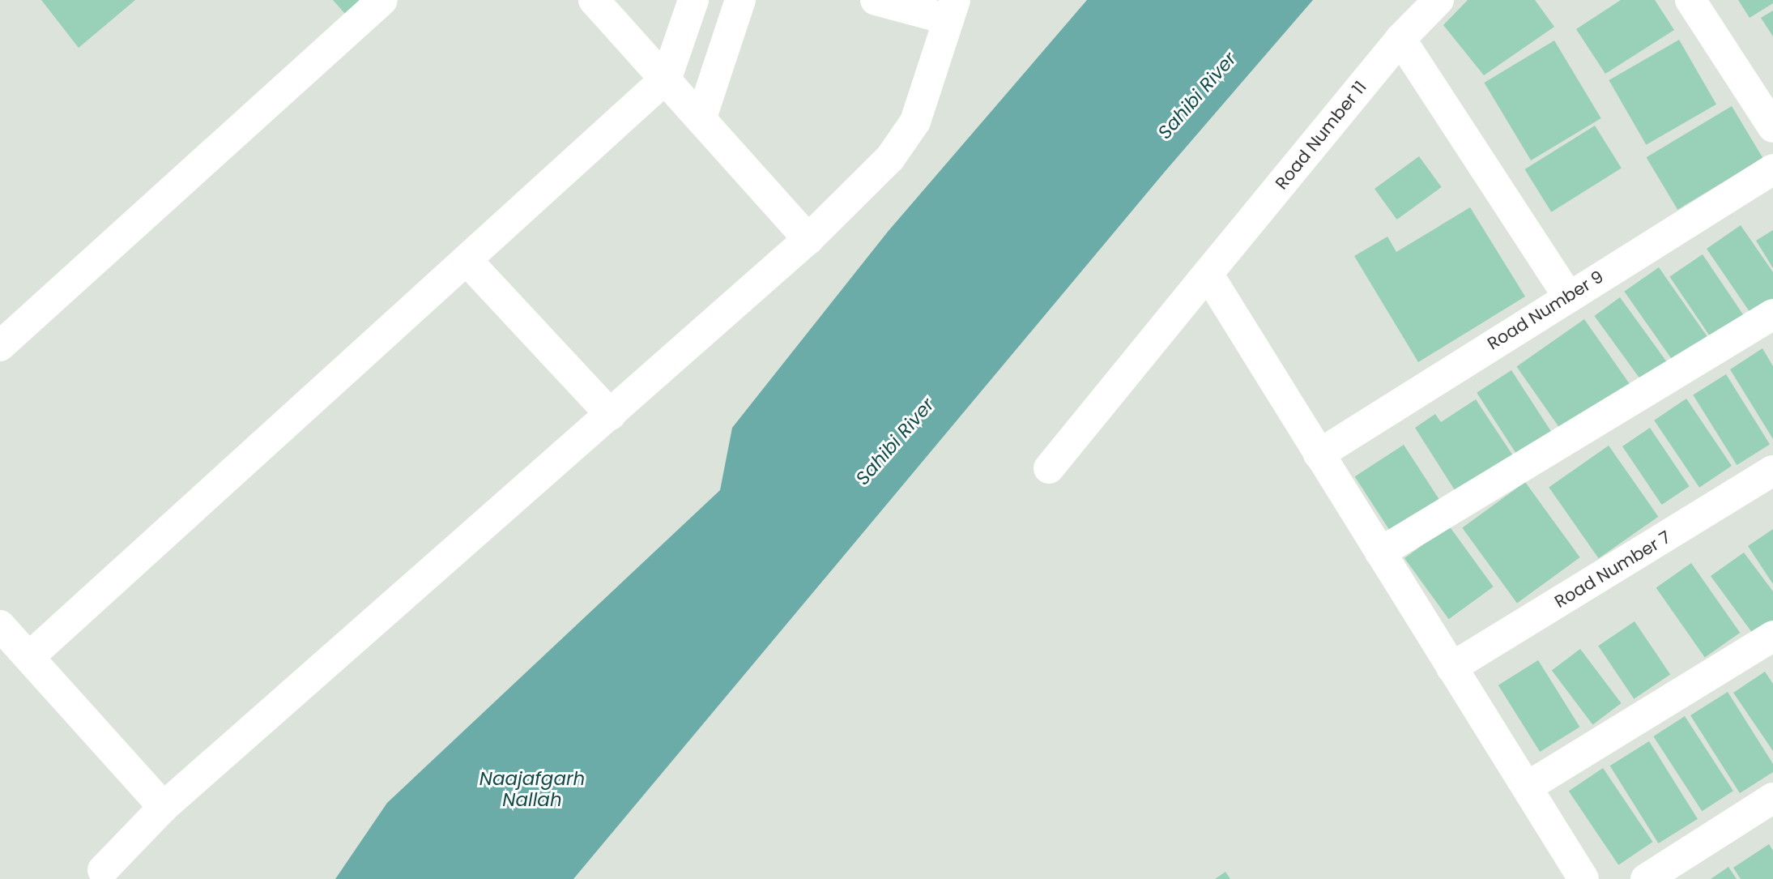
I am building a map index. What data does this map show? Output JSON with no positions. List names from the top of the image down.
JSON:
{
  "streets": {
    "street": ["Road Number 11", "Road Number 9", "Road Number 7"]
  },
  "water": ["Sahibi River", "Naajafgarh Nallah"]
}
